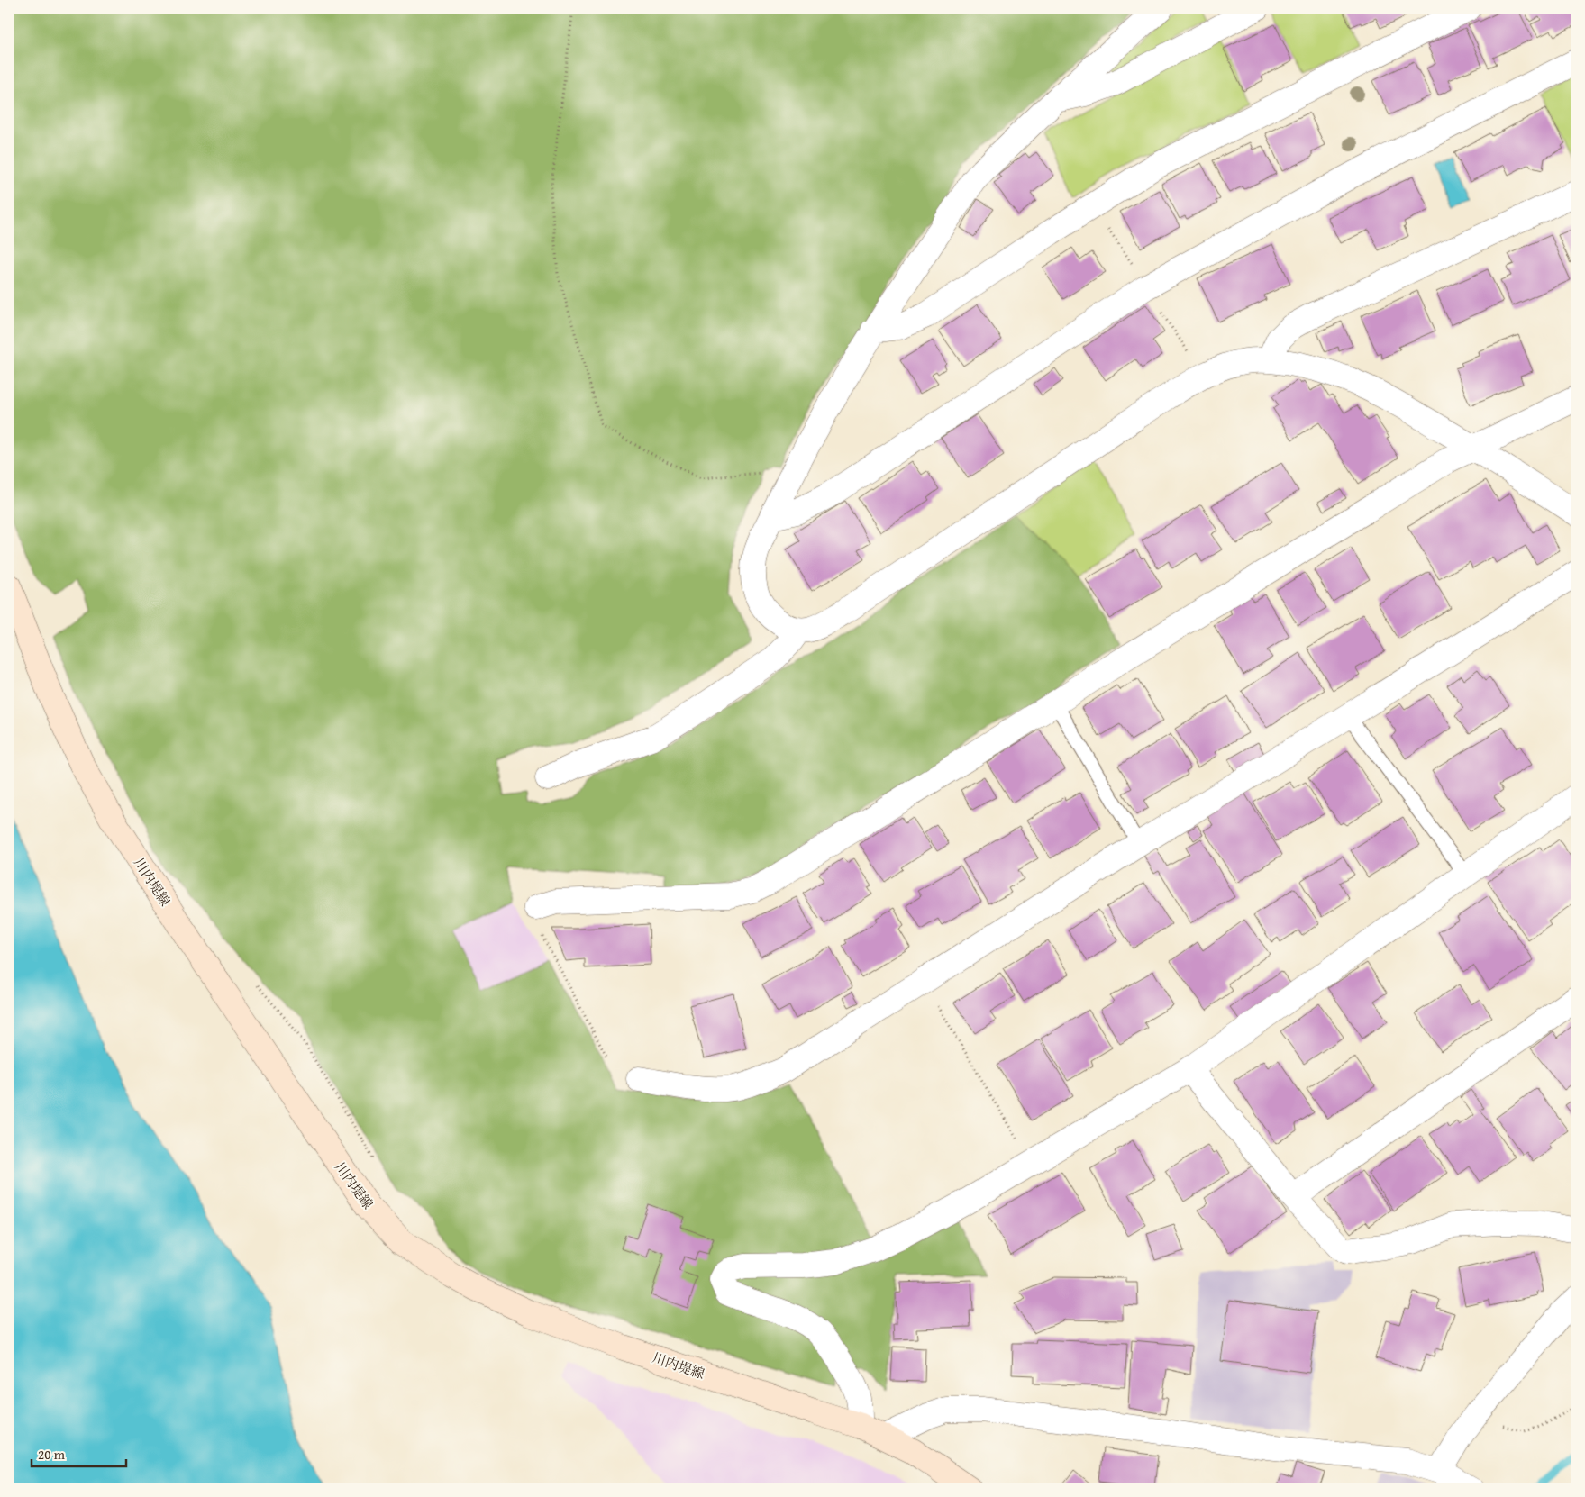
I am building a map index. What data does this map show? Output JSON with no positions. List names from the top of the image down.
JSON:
{
  "streets": {
    "main road": ["川内堤線"]
  },
  "scale_bar": "20 m"
}
